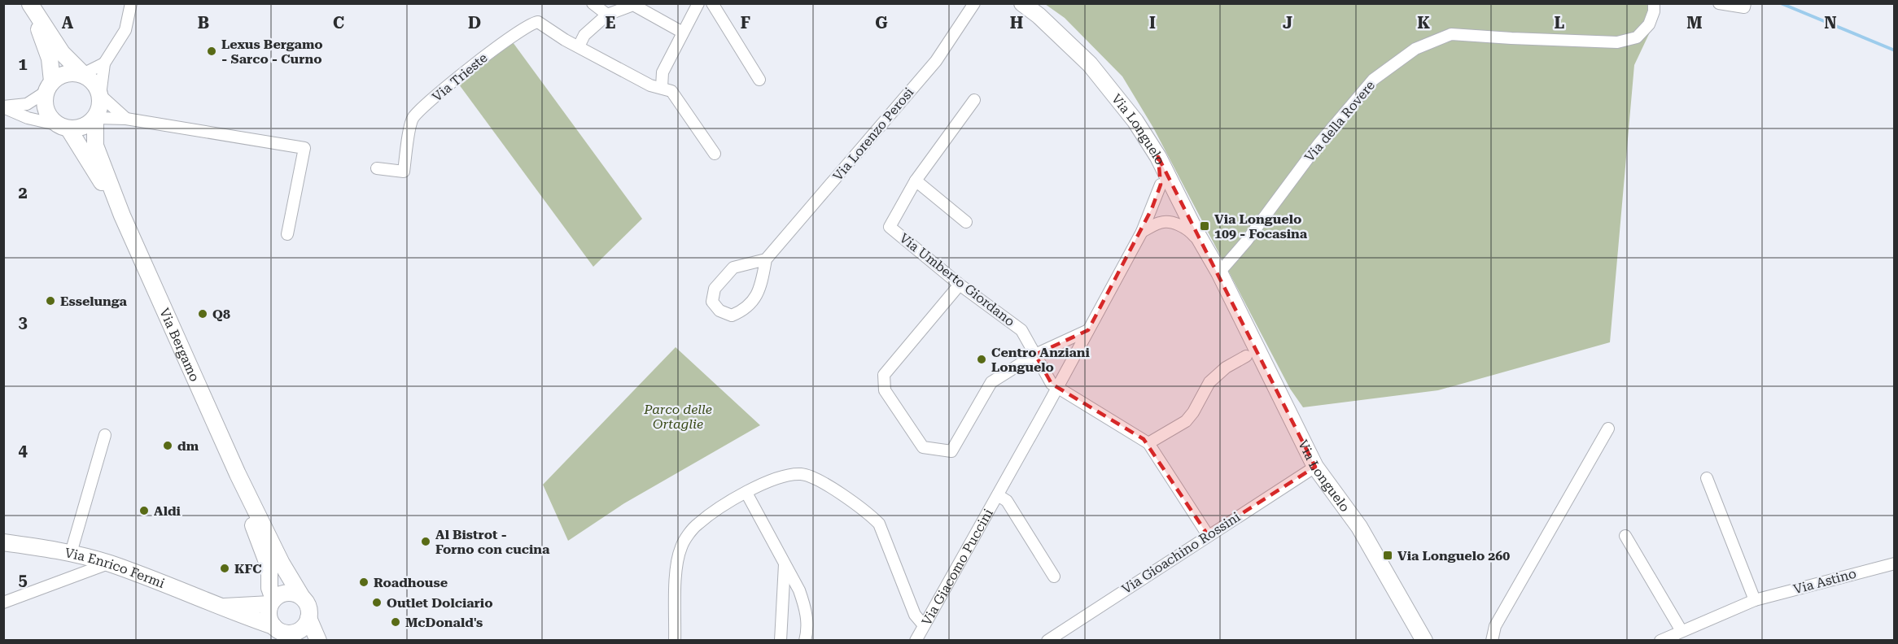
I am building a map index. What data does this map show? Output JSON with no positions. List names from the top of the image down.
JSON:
{
  "streets": {
    "street": [
      "Via Trieste",
      "Via della Rovere",
      "Via Longuelo",
      "Via Lorenzo Perosi",
      "Via Umberto Giordano",
      "Via Bergamo",
      "Via Gioachino Rossini",
      "Via Giacomo Puccini",
      "Via Enrico Fermi",
      "Via Astino"
    ]
  },
  "crossings": [
    ["Via della Rovere", "Via Longuelo"],
    ["Via Longuelo", "Via Gioachino Rossini"],
    ["Via Longuelo", "Via Giacomo Puccini"],
    ["Via Umberto Giordano", "Via Giacomo Puccini"],
    ["Via Bergamo", "Via Enrico Fermi"]
  ],
  "parks": ["Parco delle Ortaglie"],
  "places": {
    "other": [
      "Lexus Bergamo - Sarco - Curno",
      "Esselunga",
      "Q8",
      "Centro Anziani Longuelo",
      "dm",
      "Aldi",
      "Al Bistrot - Forno con cucina",
      "KFC",
      "Roadhouse",
      "Outlet Dolciario",
      "McDonald's"
    ],
    "transit": ["Via Longuelo 109 - Focasina", "Via Longuelo 260"]
  },
  "grid": {
    "columns": [
      "A",
      "B",
      "C",
      "D",
      "E",
      "F",
      "G",
      "H",
      "I",
      "J",
      "K",
      "L",
      "M",
      "N"
    ],
    "rows": [
      "1",
      "2",
      "3",
      "4",
      "5"
    ]
  }
}
